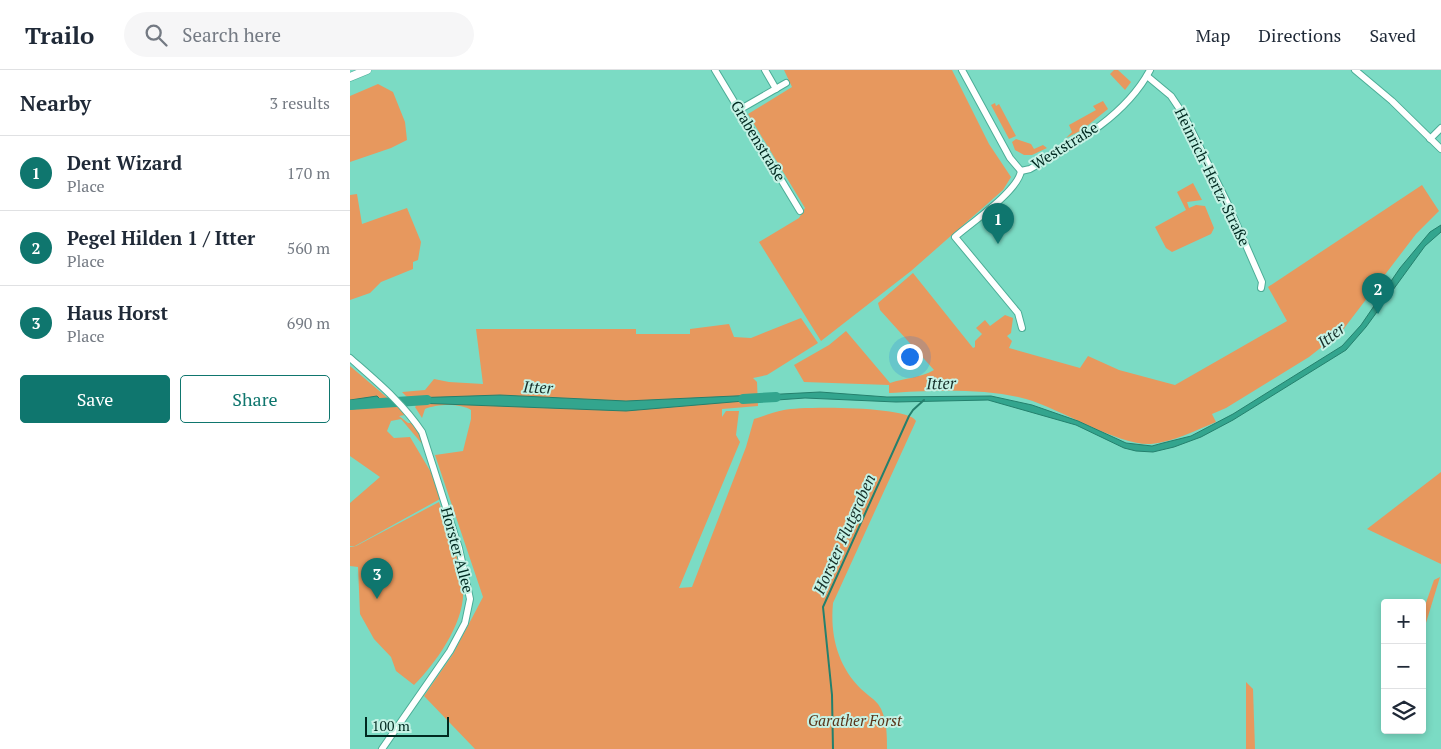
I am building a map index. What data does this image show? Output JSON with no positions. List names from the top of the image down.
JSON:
{
  "streets": {
    "street": [
      "Grabenstraße",
      "Weststraße",
      "Heinrich-Hertz-Straße",
      "Horster Allee"
    ]
  },
  "crossings": [
    ["Weststraße", "Heinrich-Hertz-Straße"]
  ],
  "water": ["Itter", "Horster Flutgraben"],
  "parks": ["Garather Forst"],
  "scale_bar": "100 m",
  "page": {
    "header": "Trailo",
    "search": "Search here",
    "nav": ["Map", "Directions", "Saved"],
    "heading": ["Nearby", "3 results"],
    "list": [
      {
        "mark": "1",
        "name": "Dent Wizard",
        "note": "Place",
        "value": "170 m"
      },
      {
        "mark": "2",
        "name": "Pegel Hilden 1 / Itter",
        "note": "Place",
        "value": "560 m"
      },
      {
        "mark": "3",
        "name": "Haus Horst",
        "note": "Place",
        "value": "690 m"
      }
    ],
    "pins": ["1", "2", "3"],
    "buttons": ["Save", "Share"],
    "map_buttons": ["+", "−"],
    "scale": "100 m"
  }
}
